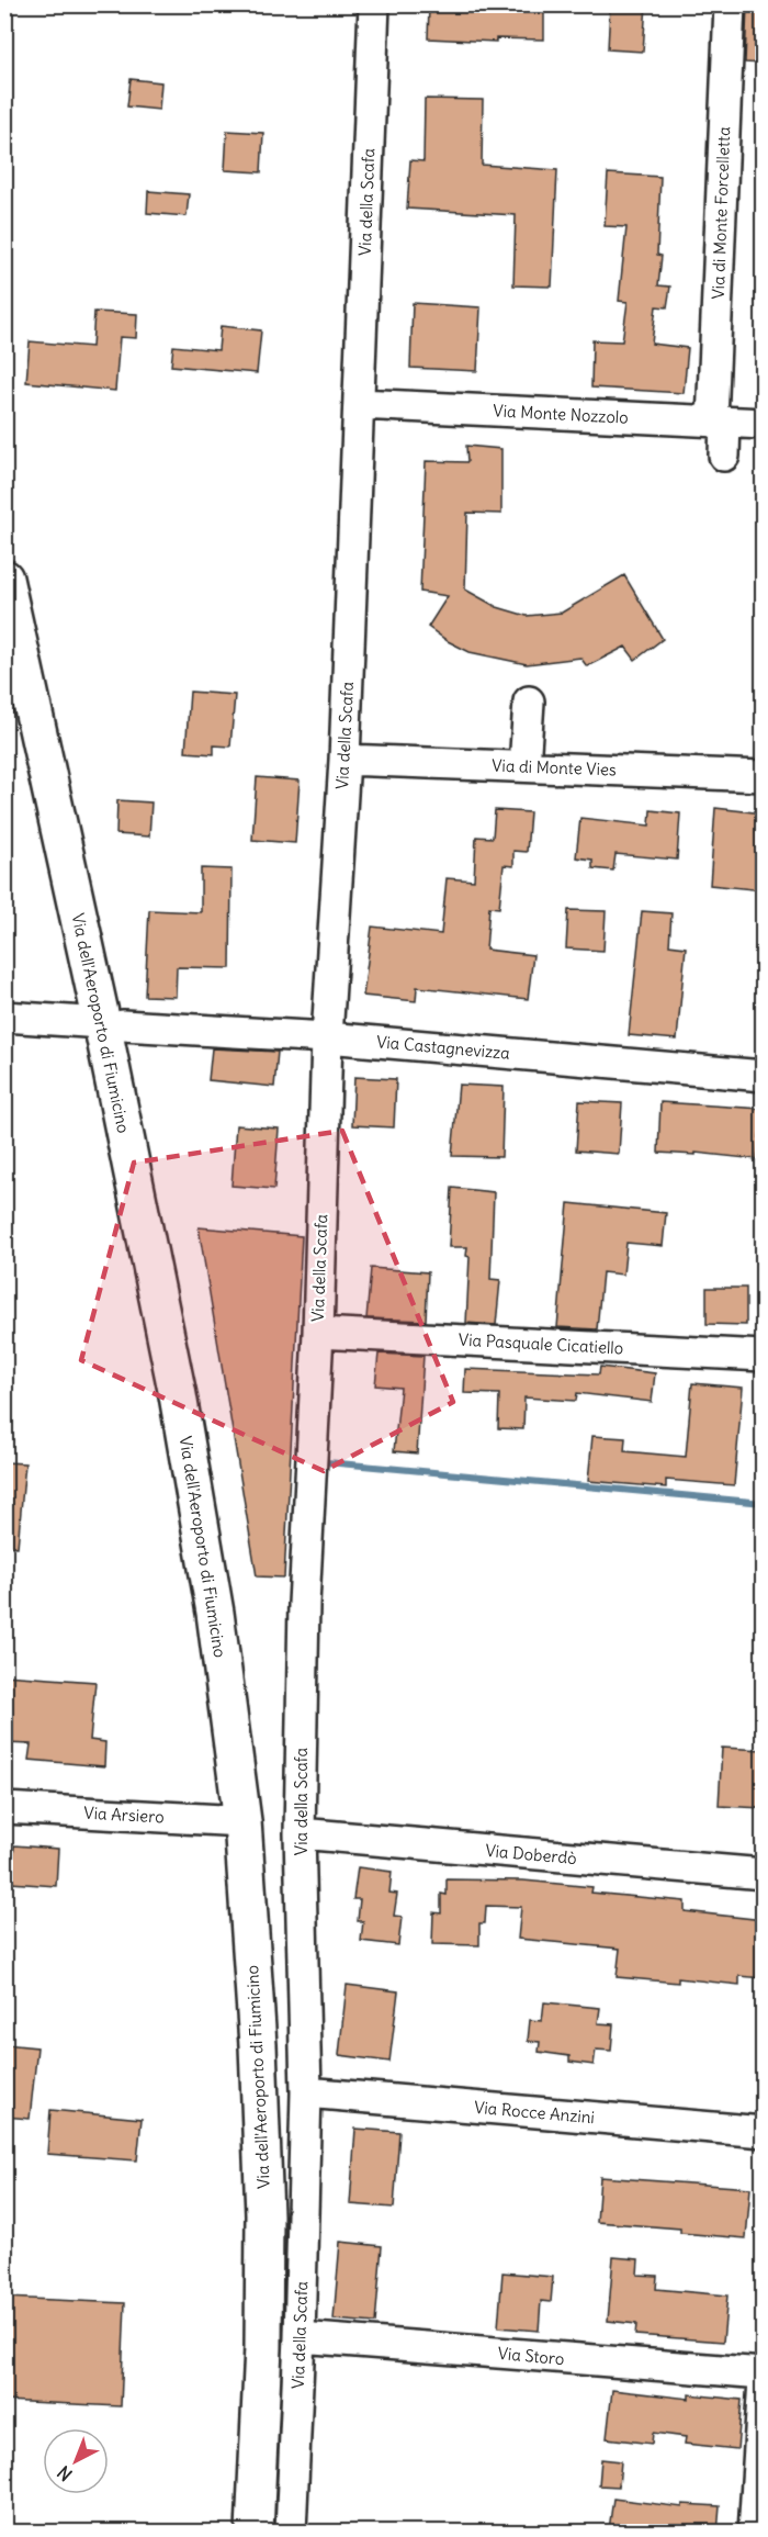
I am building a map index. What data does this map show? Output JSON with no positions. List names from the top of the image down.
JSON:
{
  "streets": {
    "main road": ["Via dell'Aeroporto di Fiumicino"],
    "street": [
      "Via della Scafa",
      "Via di Monte Forcelletta",
      "Via Monte Nozzolo",
      "Via di Monte Vies",
      "Via Castagnevizza",
      "Via Pasquale Cicatiello",
      "Via Arsiero",
      "Via Doberdò",
      "Via Rocce Anzini",
      "Via Storo"
    ]
  },
  "crossings": [
    ["Via della Scafa", "Via Monte Nozzolo"],
    ["Via della Scafa", "Via di Monte Vies"],
    ["Via della Scafa", "Via Castagnevizza"],
    ["Via della Scafa", "Via Pasquale Cicatiello"],
    ["Via della Scafa", "Via Doberdò"],
    ["Via della Scafa", "Via Rocce Anzini"],
    ["Via della Scafa", "Via Storo"],
    ["Via di Monte Forcelletta", "Via Monte Nozzolo"],
    ["Via dell'Aeroporto di Fiumicino", "Via Castagnevizza"],
    ["Via dell'Aeroporto di Fiumicino", "Via Arsiero"]
  ],
  "north": "bottom left"
}
